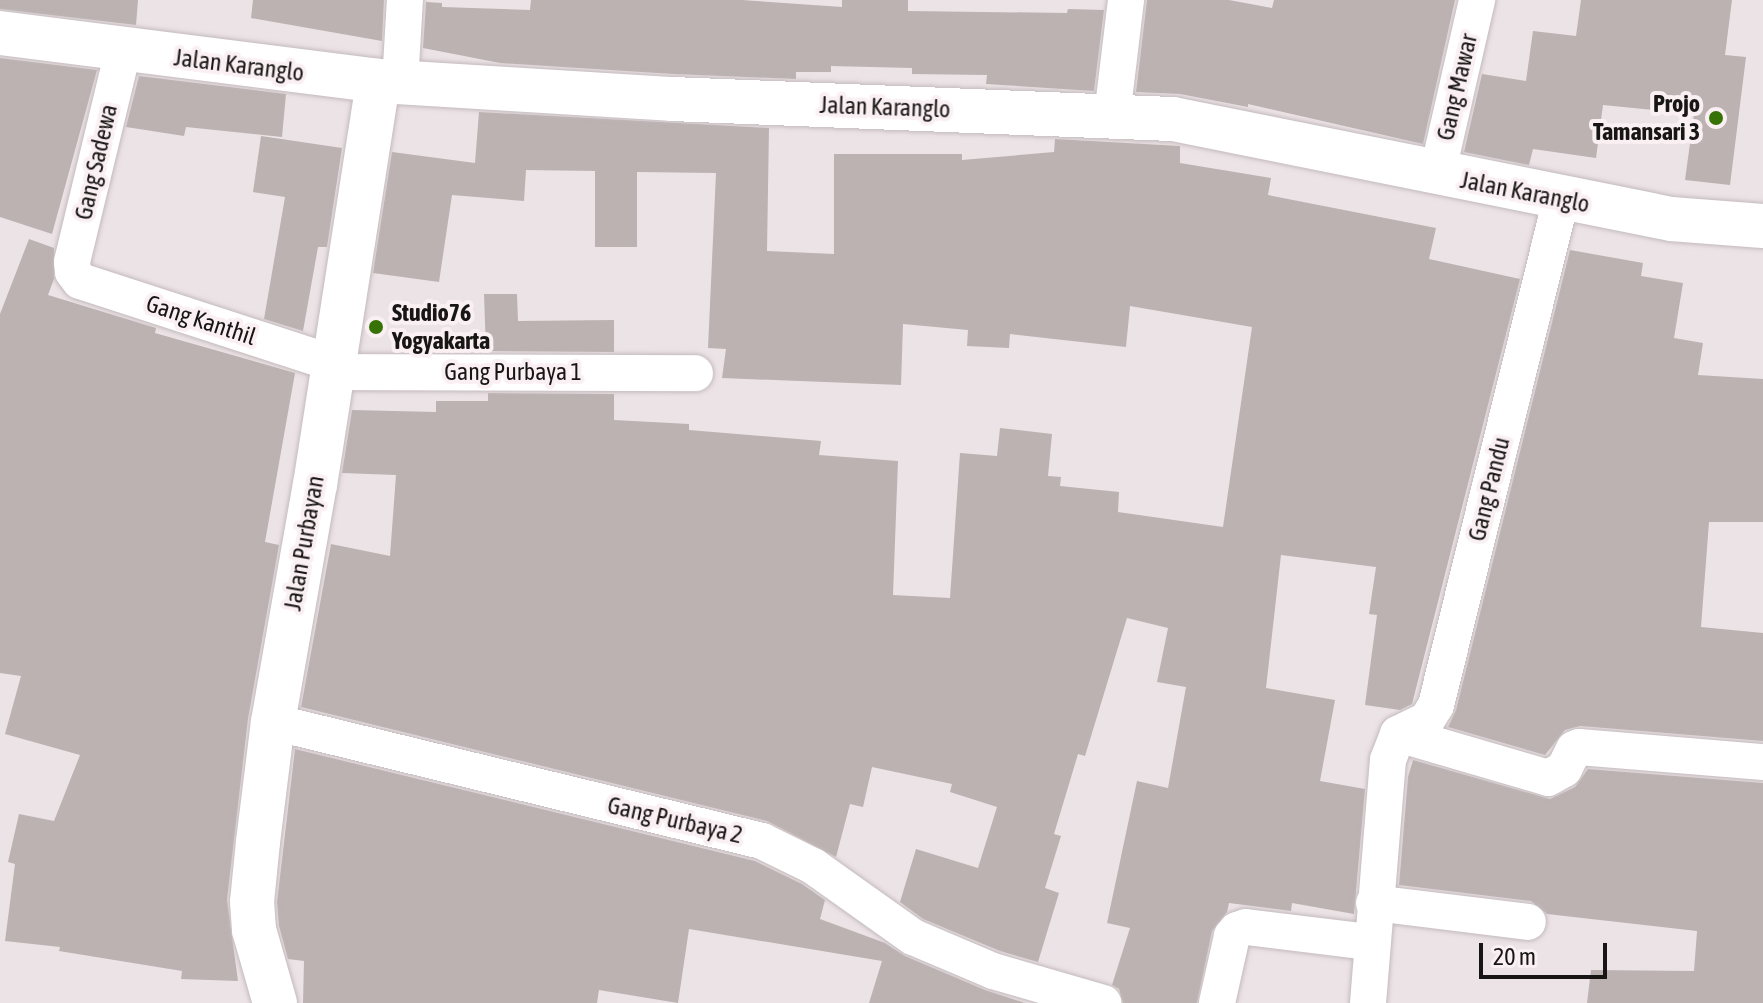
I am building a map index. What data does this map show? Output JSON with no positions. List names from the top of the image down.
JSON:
{
  "streets": {
    "street": [
      "Jalan Karanglo",
      "Gang Mawar",
      "Gang Sadewa",
      "Gang Kanthil",
      "Gang Purbaya 1",
      "Gang Pandu",
      "Jalan Purbayan",
      "Gang Purbaya 2"
    ]
  },
  "crossings": [
    ["Jalan Karanglo", "Gang Mawar"],
    ["Jalan Karanglo", "Gang Sadewa"],
    ["Jalan Karanglo", "Gang Pandu"],
    ["Jalan Karanglo", "Jalan Purbayan"],
    ["Gang Sadewa", "Gang Kanthil"],
    ["Gang Kanthil", "Gang Purbaya 1"],
    ["Gang Kanthil", "Jalan Purbayan"],
    ["Gang Purbaya 1", "Jalan Purbayan"],
    ["Jalan Purbayan", "Gang Purbaya 2"]
  ],
  "places": ["Projo Tamansari 3", "Studio76 Yogyakarta"],
  "scale_bar": "20 m"
}
